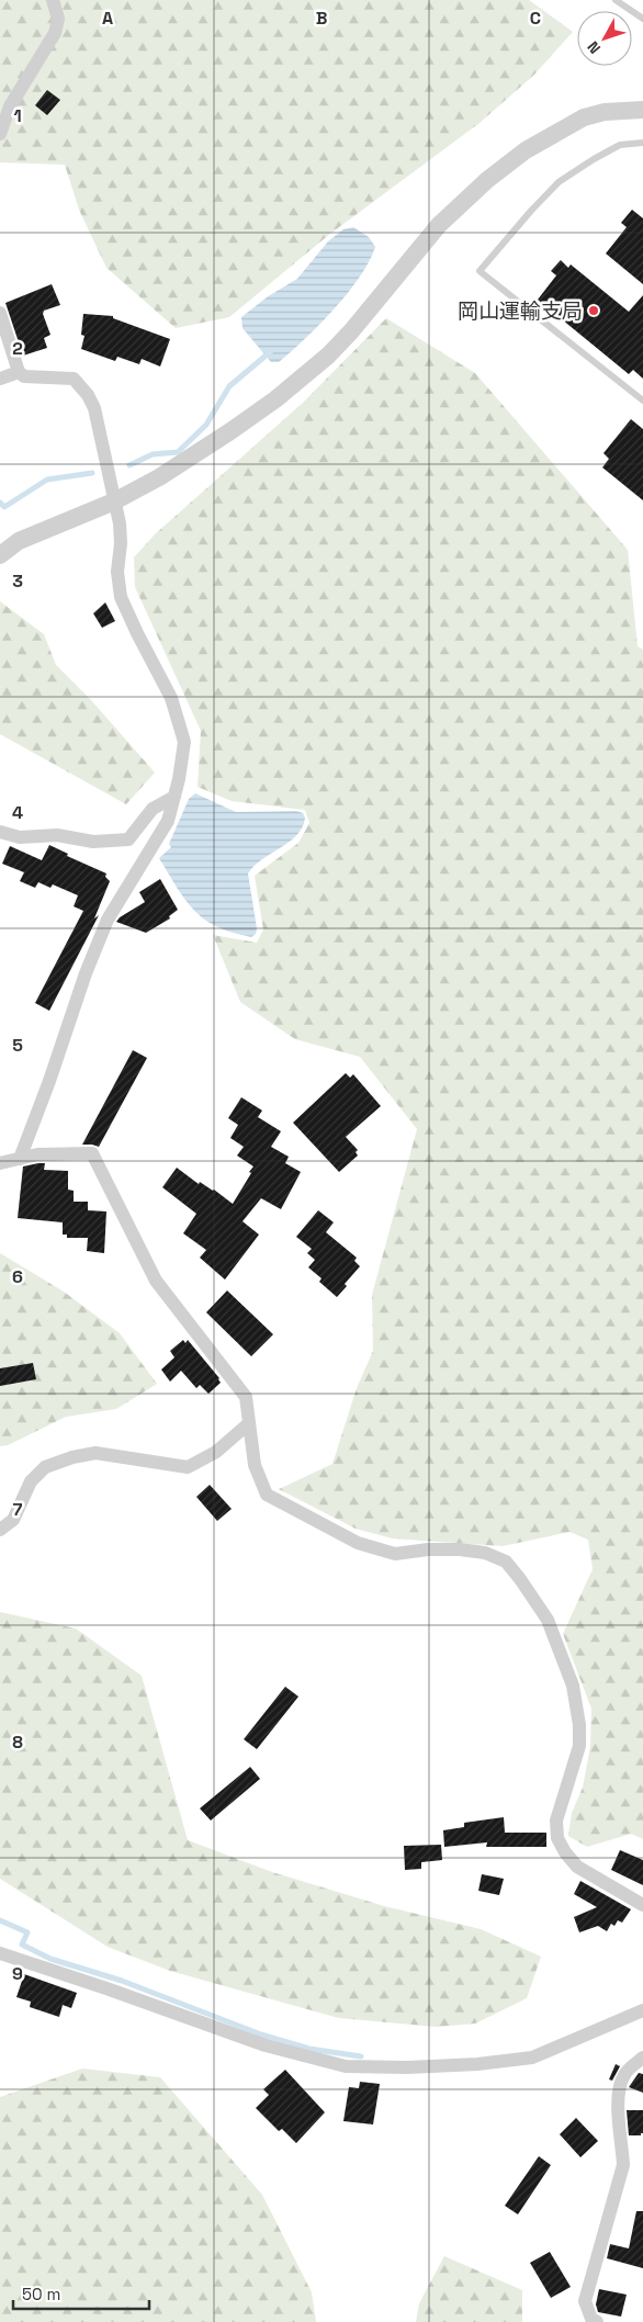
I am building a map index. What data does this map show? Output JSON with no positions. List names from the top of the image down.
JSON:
{
  "places": ["岡山運輸支局"],
  "scale_bar": "50 m",
  "north": "bottom left",
  "grid": {
    "columns": ["A", "B", "C"],
    "rows": [
      "1",
      "2",
      "3",
      "4",
      "5",
      "6",
      "7",
      "8",
      "9"
    ]
  }
}
